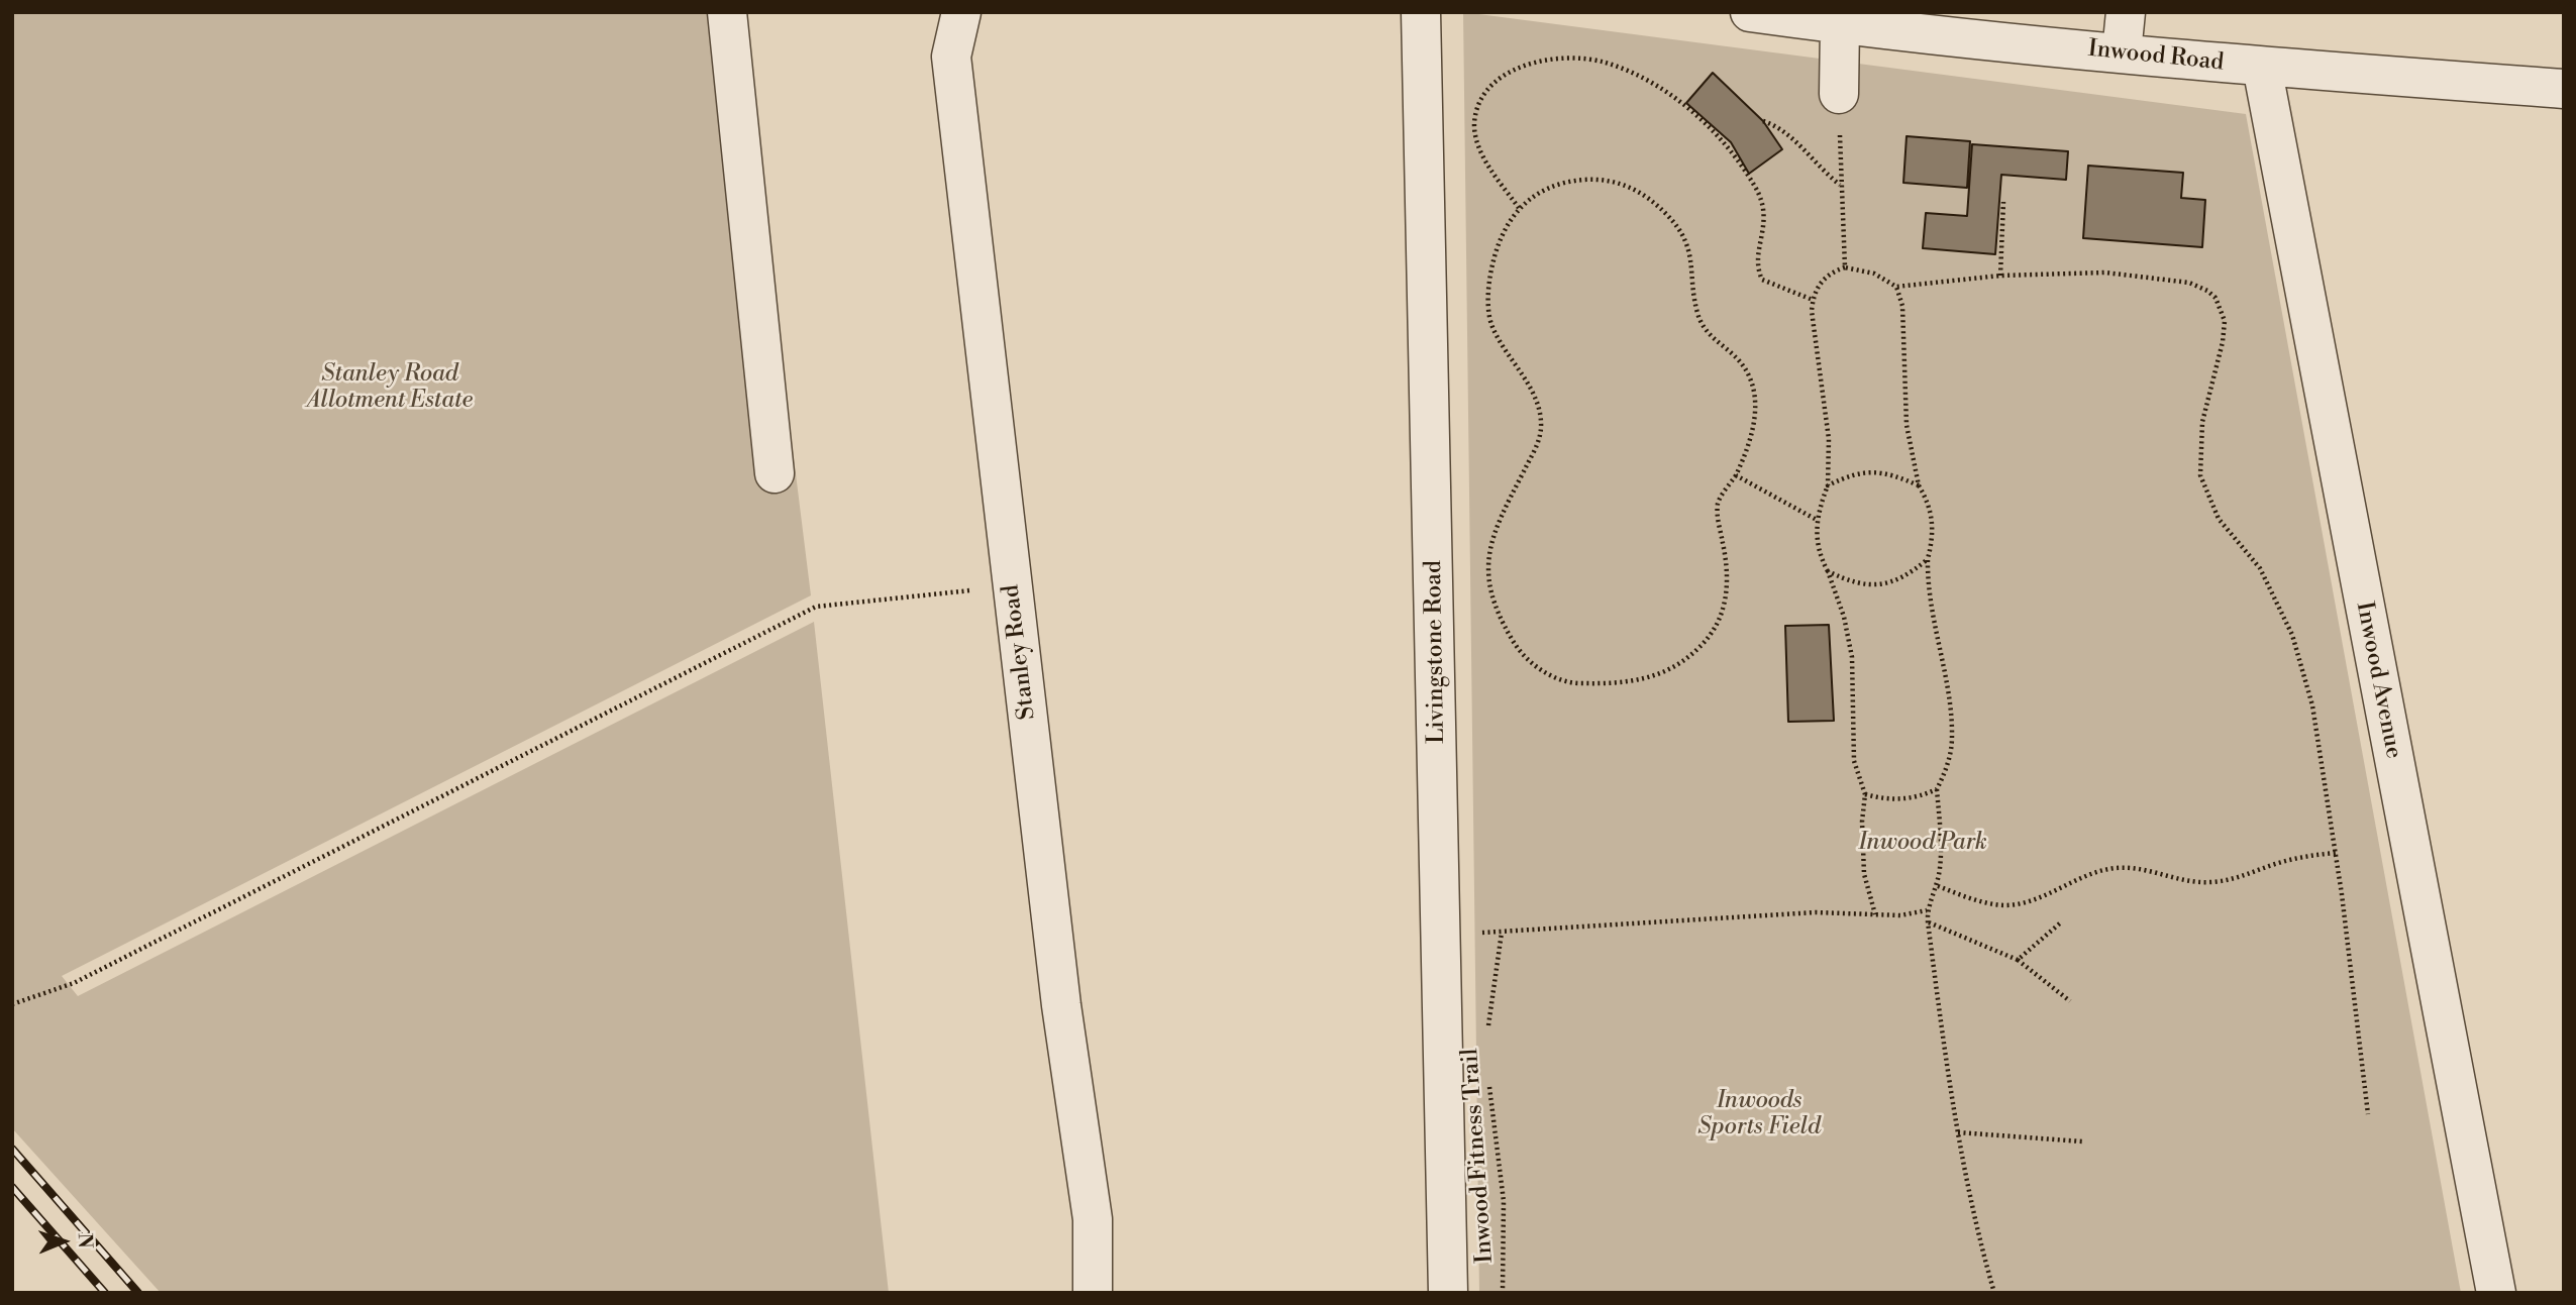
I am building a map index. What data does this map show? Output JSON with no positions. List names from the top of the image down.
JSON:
{
  "streets": {
    "street": [
      "Inwood Road",
      "Stanley Road",
      "Livingstone Road",
      "Inwood Avenue"
    ],
    "path": ["Inwood Fitness Trail"]
  },
  "crossings": [
    ["Inwood Road", "Inwood Avenue"]
  ],
  "parks": ["Stanley Road Allotment Estate", "Inwood Park", "Inwoods Sports Field"],
  "north": "right"
}
